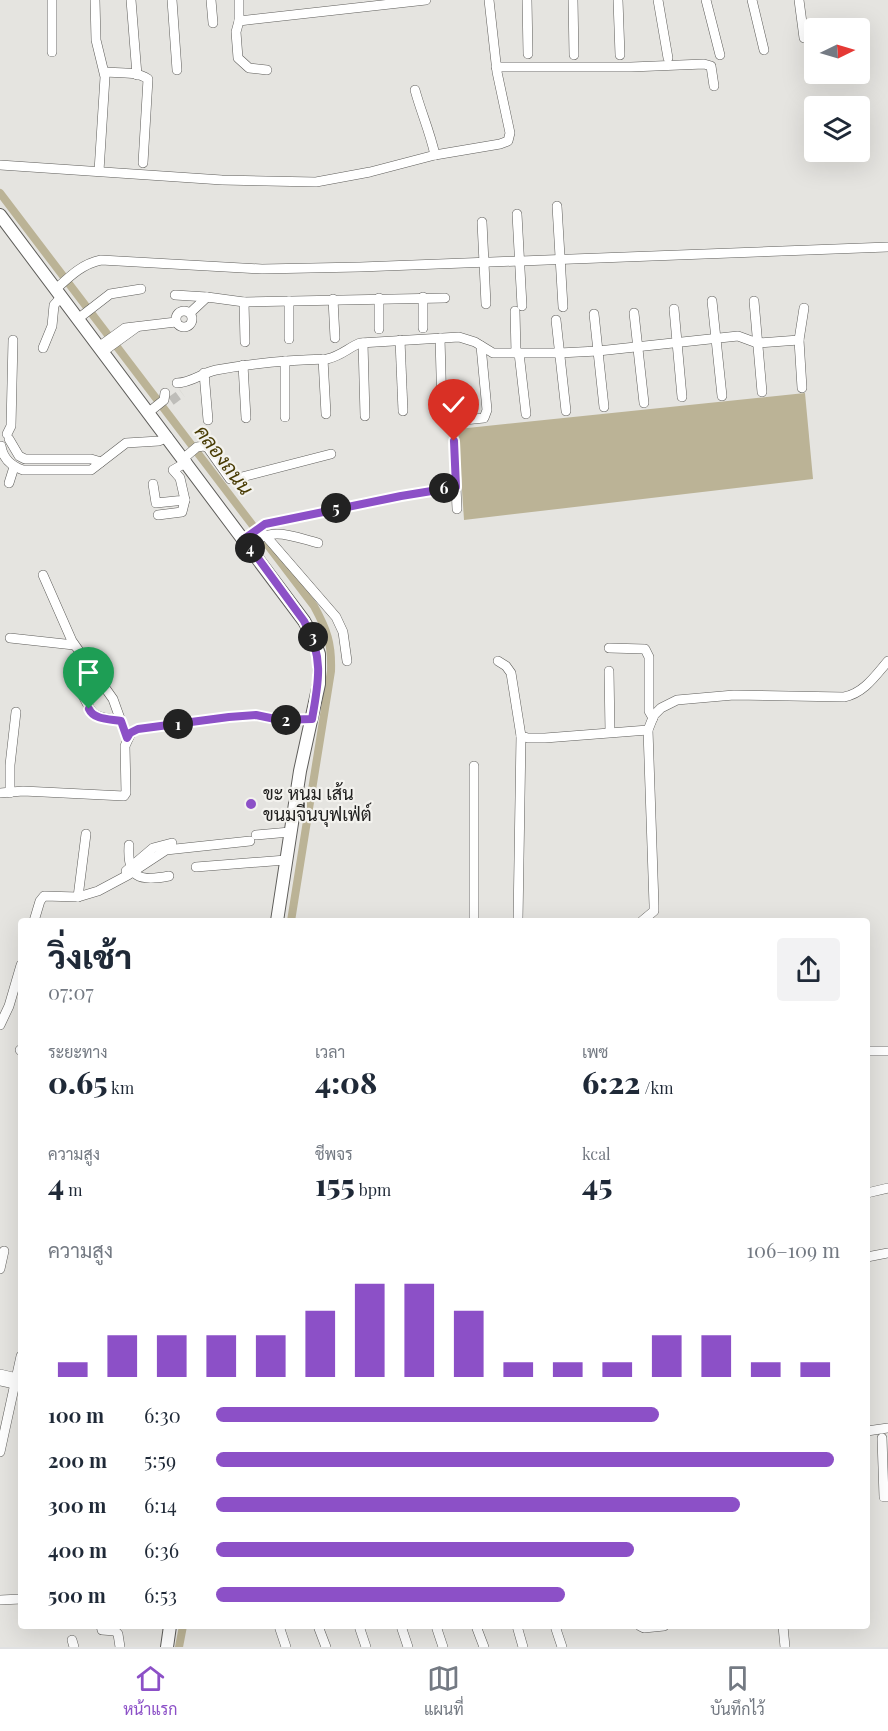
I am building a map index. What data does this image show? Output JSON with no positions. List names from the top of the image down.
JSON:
{
  "water": ["คลองถนน"],
  "places": ["ขะ หนม เส้น ขนมจีนบุฟเฟ่ต์"],
  "north": "right",
  "page": {
    "pins": [
      "6",
      "5",
      "4",
      "3",
      "2",
      "1"
    ],
    "heading": ["วิ่งเช้า", "07:07"],
    "stats": [
      ["ระยะทาง", "0.65 km"],
      ["เวลา", "4:08"],
      ["เพซ", "6:22 /km"],
      ["ความสูง", "4 m"],
      ["ชีพจร", "155 bpm"],
      ["kcal", "45"]
    ],
    "chart": ["ความสูง", "106–109 m"],
    "list": [
      {
        "name": "100 m",
        "note": "6:30"
      },
      {
        "name": "200 m",
        "note": "5:59"
      },
      {
        "name": "300 m",
        "note": "6:14"
      },
      {
        "name": "400 m",
        "note": "6:36"
      },
      {
        "name": "500 m",
        "note": "6:53"
      }
    ],
    "tabs": ["หน้าแรก", "แผนที่", "บันทึกไว้"]
  }
}
